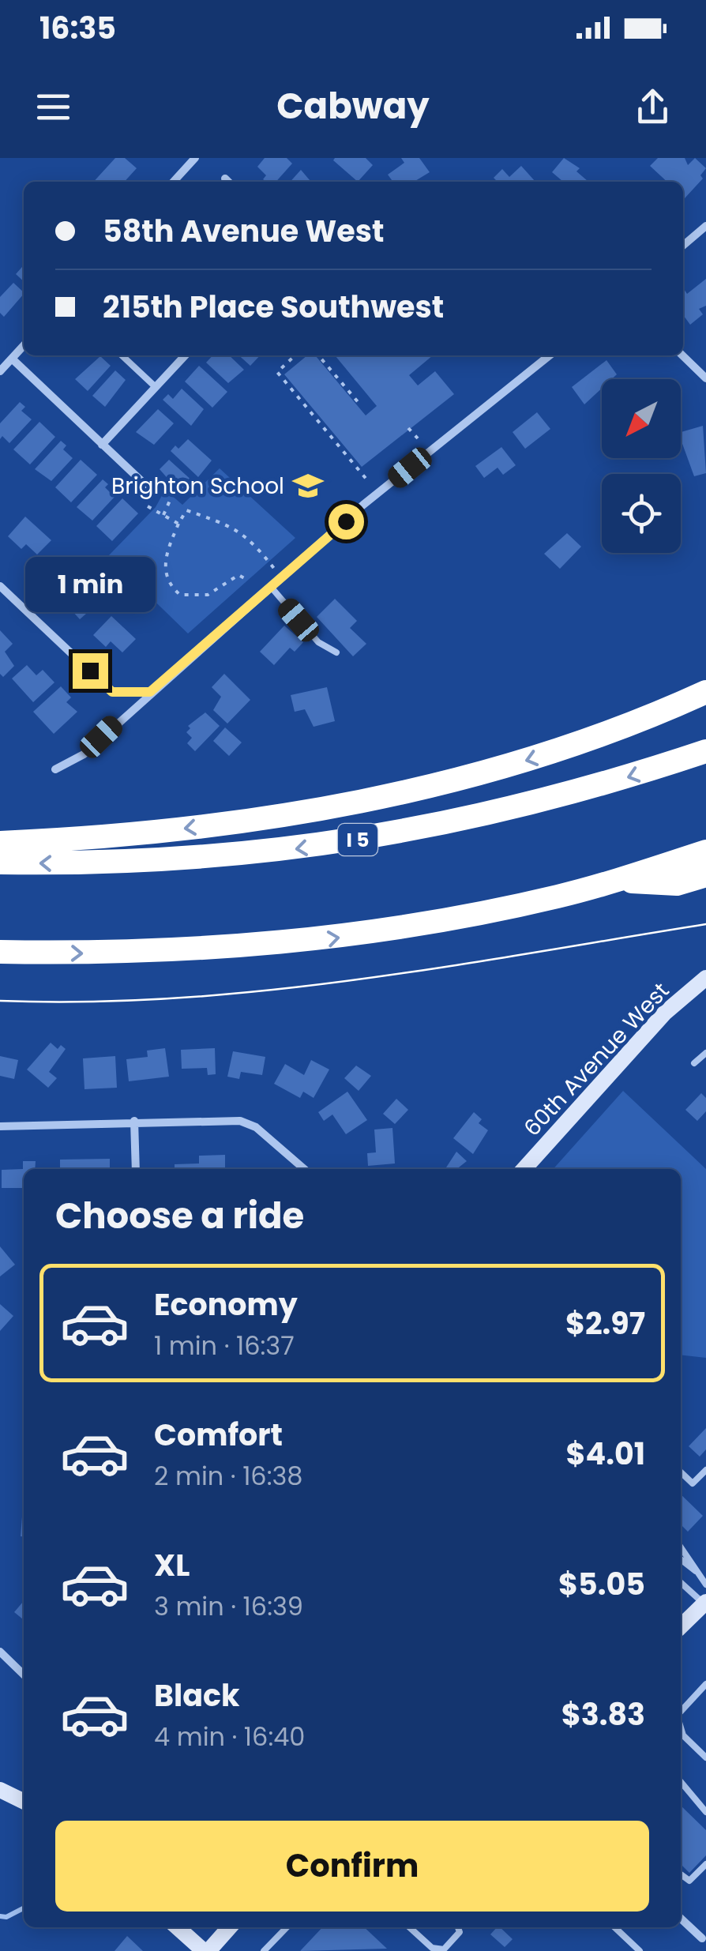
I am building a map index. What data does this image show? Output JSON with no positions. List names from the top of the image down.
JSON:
{
  "streets": {
    "highway": ["I 5"],
    "street": ["60th Avenue West"]
  },
  "places": {
    "school or university": ["Brighton School"]
  },
  "north": "bottom left",
  "page": {
    "status": "16:35",
    "header": "Cabway",
    "banner": ["58th Avenue West", "215th Place Southwest"],
    "bubble": "1 min",
    "heading": "Choose a ride",
    "list": [
      {
        "name": "Economy",
        "note": "1 min · 16:37",
        "value": "$2.97"
      },
      {
        "name": "Comfort",
        "note": "2 min · 16:38",
        "value": "$4.01"
      },
      {
        "name": "XL",
        "note": "3 min · 16:39",
        "value": "$5.05"
      },
      {
        "name": "Black",
        "note": "4 min · 16:40",
        "value": "$3.83"
      }
    ],
    "buttons": "Confirm"
  }
}
